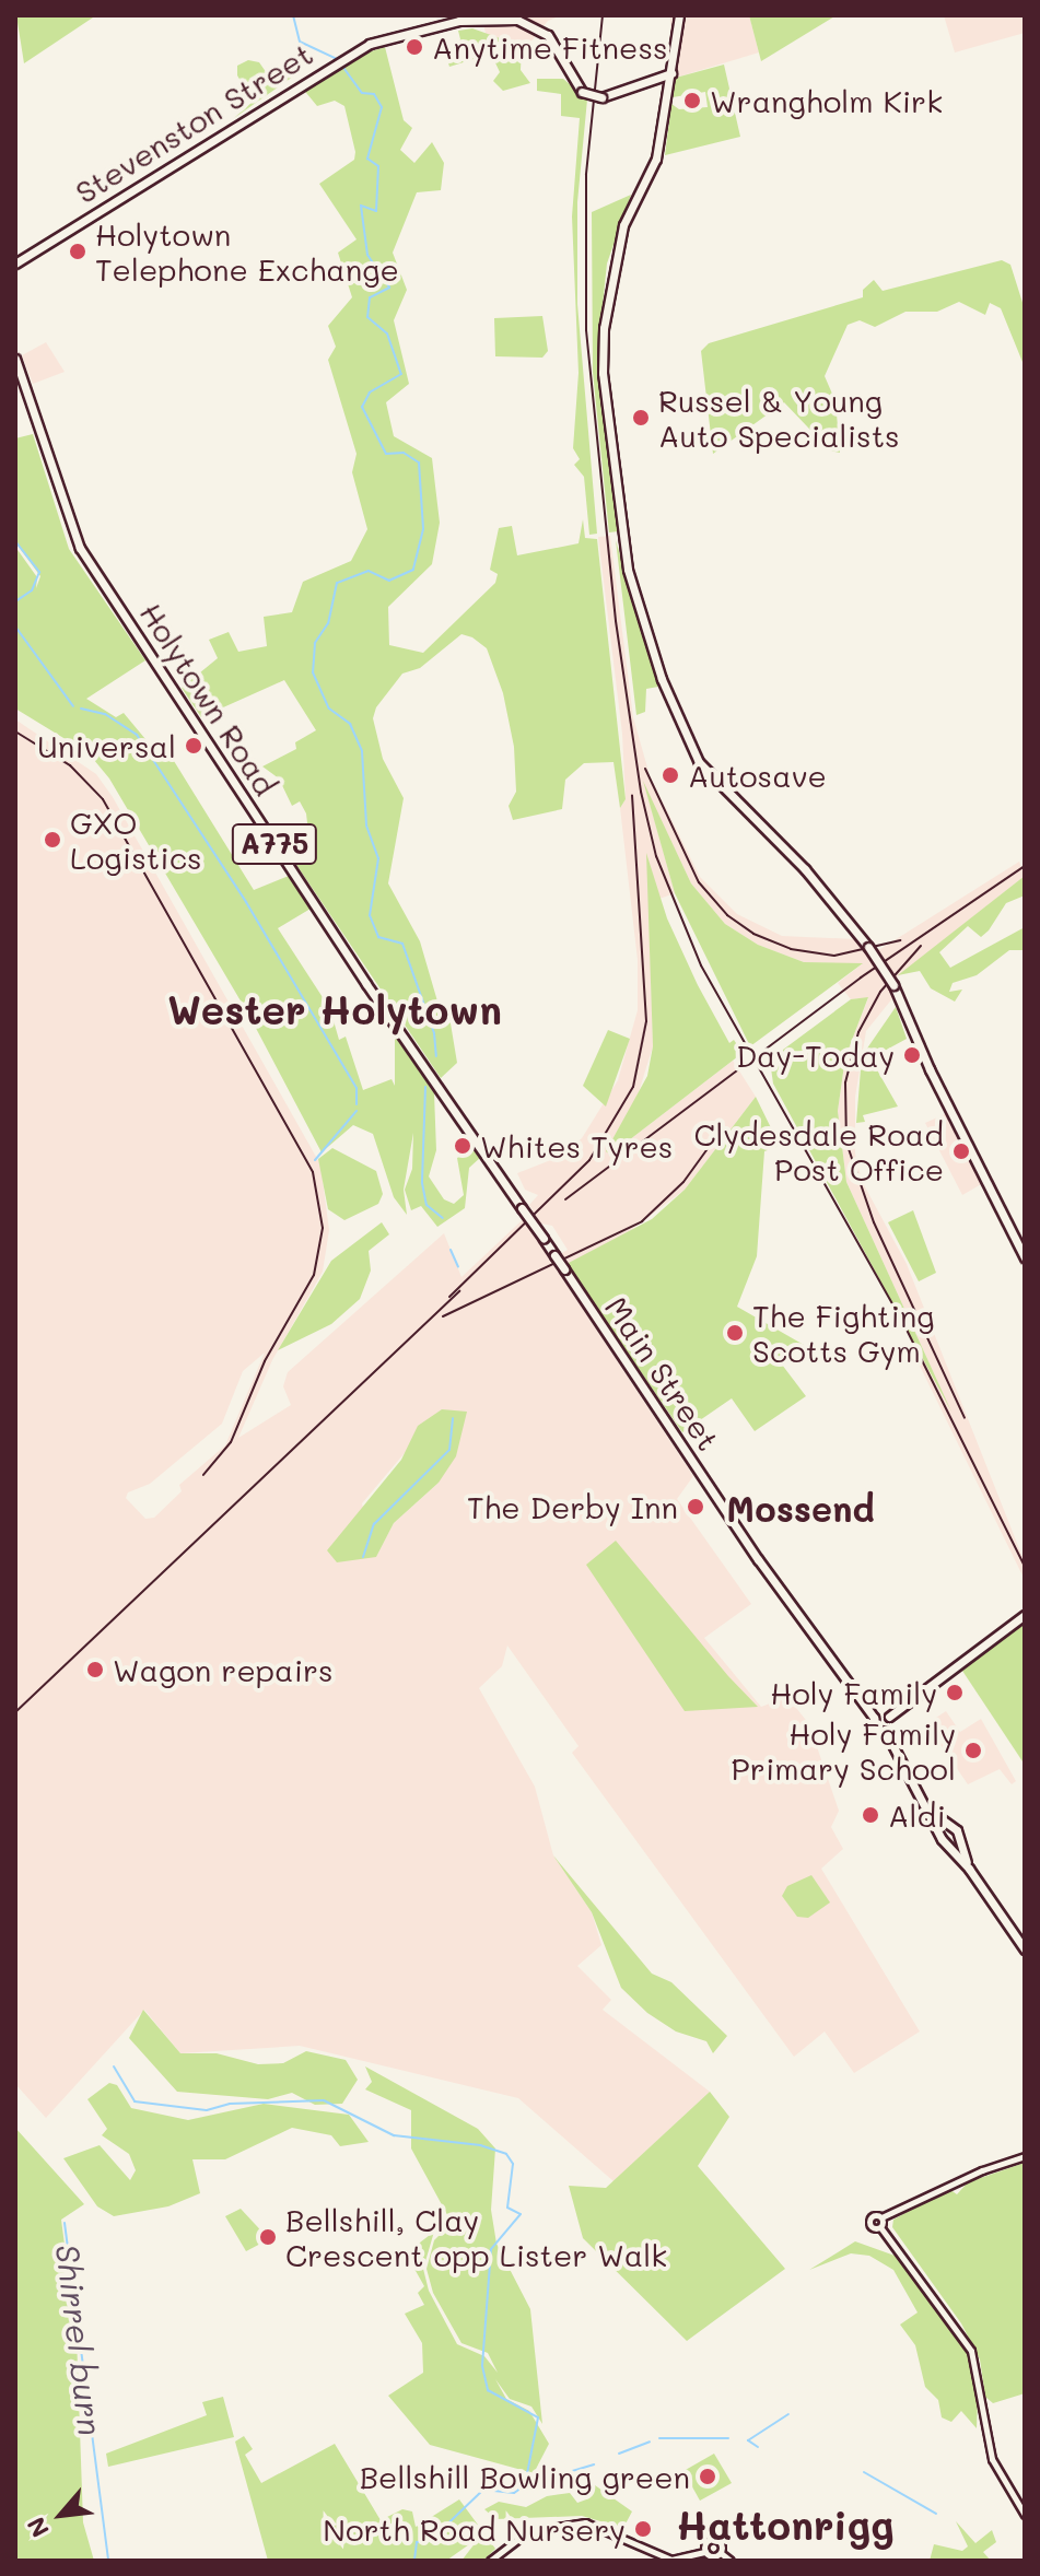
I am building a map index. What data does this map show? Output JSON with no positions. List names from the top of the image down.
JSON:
{
  "streets": {
    "main road": [
      "Stevenston Street",
      "Holytown Road",
      "A775",
      "Main Street"
    ]
  },
  "crossings": [
    ["Holytown Road", "Main Street"]
  ],
  "districts": ["Wester Holytown", "Mossend", "Hattonrigg"],
  "water": ["Shirrel burn"],
  "places": [
    "Anytime Fitness",
    "Wrangholm Kirk",
    "Holytown Telephone Exchange",
    "Russel & Young Auto Specialists",
    "Universal",
    "Autosave",
    "GXO Logistics",
    "Day-Today",
    "Whites Tyres",
    "Clydesdale Road Post Office",
    "The Fighting Scotts Gym",
    "The Derby Inn",
    "Wagon repairs",
    "Holy Family",
    "Holy Family Primary School",
    "Aldi",
    "Bellshill, Clay Crescent opp Lister Walk",
    "Bellshill Bowling green",
    "North Road Nursery"
  ],
  "north": "bottom left"
}
